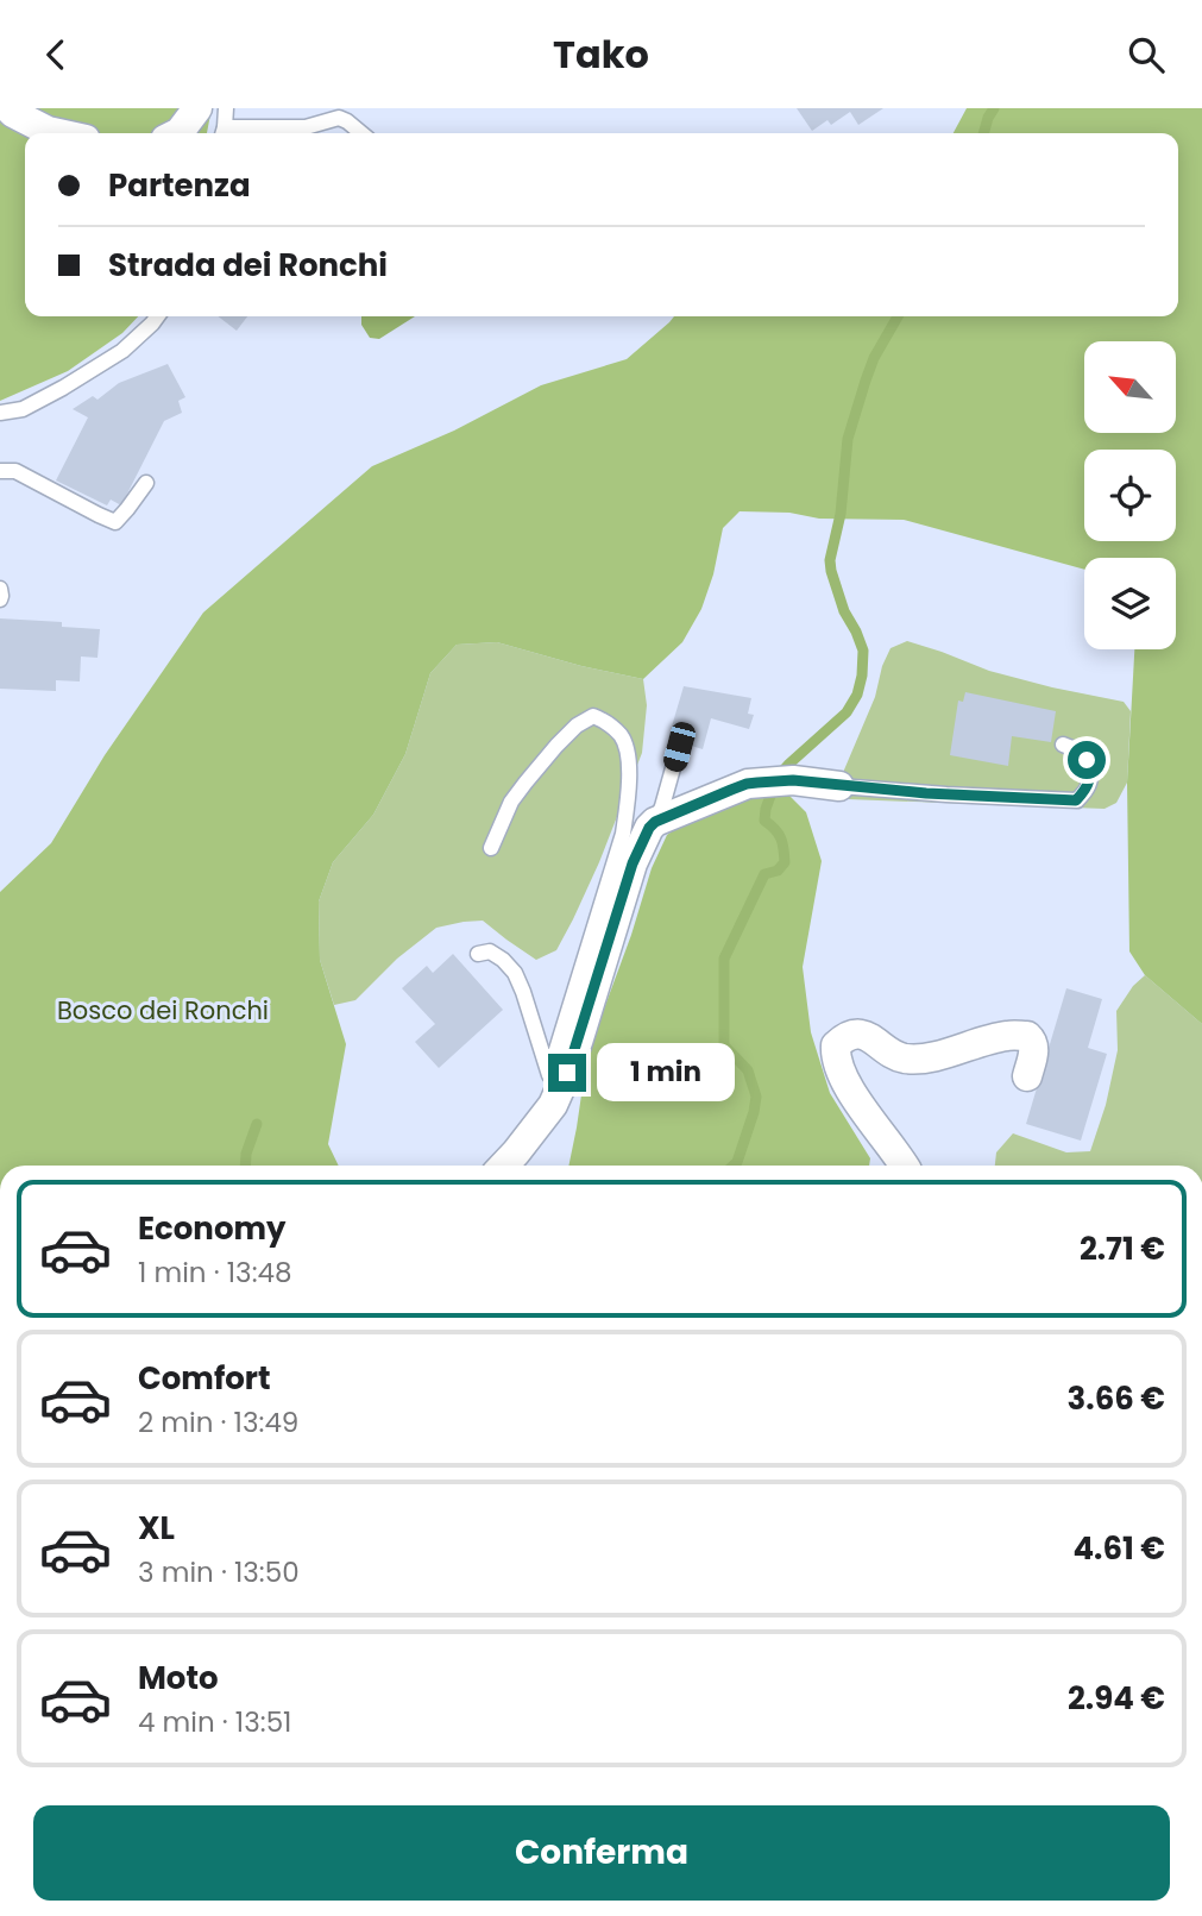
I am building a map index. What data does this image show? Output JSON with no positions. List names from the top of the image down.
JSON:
{
  "parks": ["Bosco dei Ronchi"],
  "north": "top left",
  "page": {
    "header": "Tako",
    "banner": ["Partenza", "Strada dei Ronchi"],
    "bubble": "1 min",
    "list": [
      {
        "name": "Economy",
        "note": "1 min · 13:48",
        "value": "2.71 €"
      },
      {
        "name": "Comfort",
        "note": "2 min · 13:49",
        "value": "3.66 €"
      },
      {
        "name": "XL",
        "note": "3 min · 13:50",
        "value": "4.61 €"
      },
      {
        "name": "Moto",
        "note": "4 min · 13:51",
        "value": "2.94 €"
      }
    ],
    "buttons": "Conferma"
  }
}
